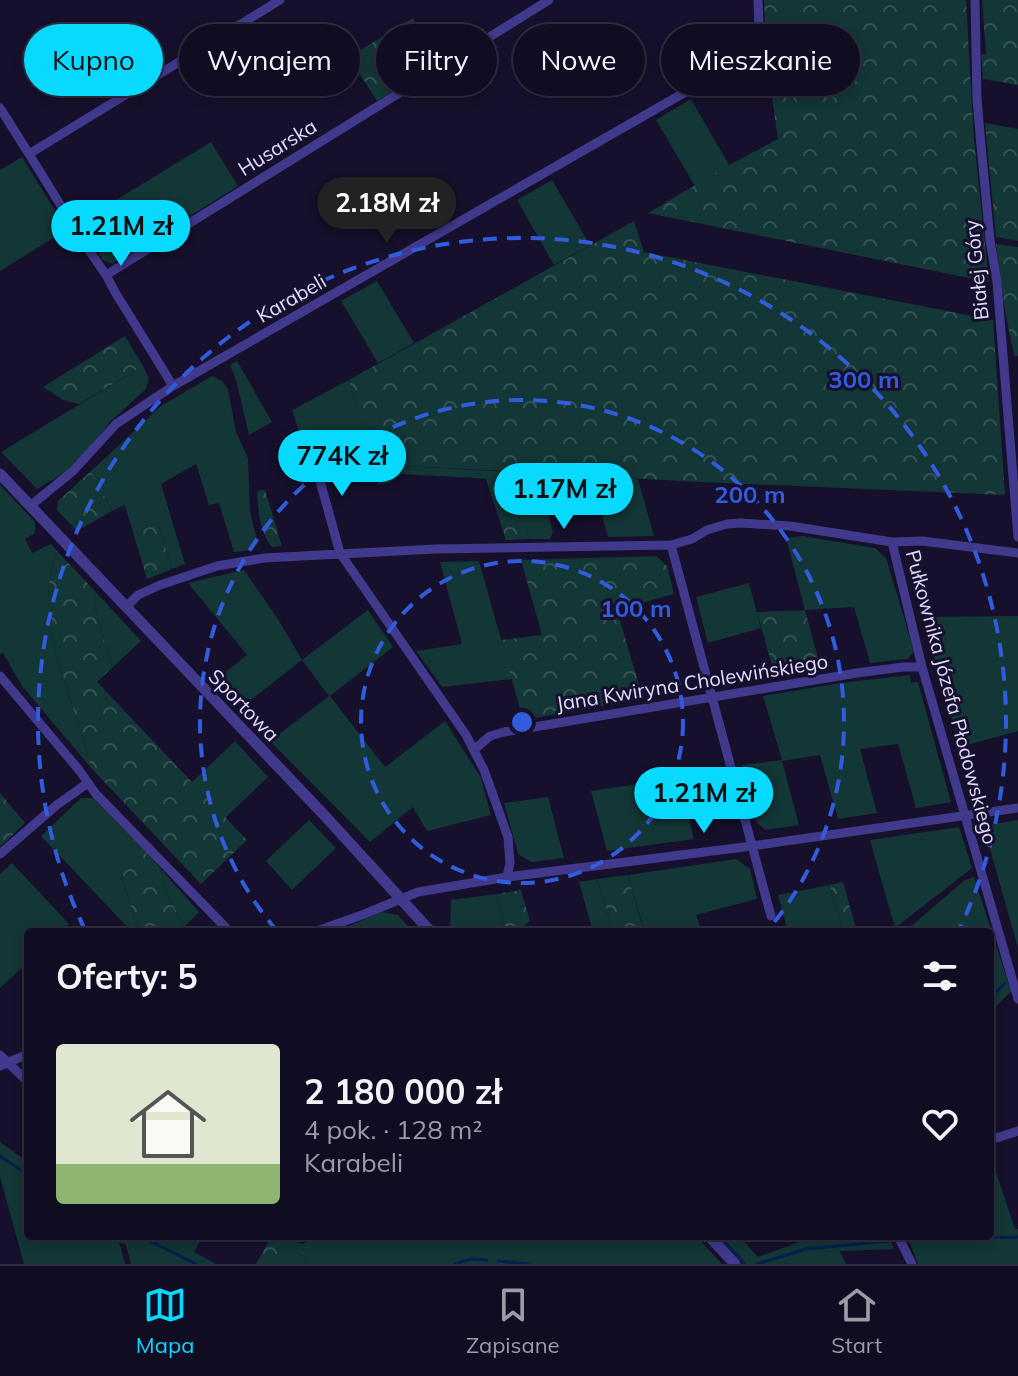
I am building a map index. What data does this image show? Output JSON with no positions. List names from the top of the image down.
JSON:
{
  "streets": {
    "street": [
      "Husarska",
      "Białej Góry",
      "Karabeli",
      "Jana Kwiryna Cholewińskiego",
      "Pułkownika Józefa Płodowskiego",
      "Sportowa"
    ]
  },
  "crossings": [
    ["Karabeli", "Sportowa"],
    ["Jana Kwiryna Cholewińskiego", "Pułkownika Józefa Płodowskiego"]
  ],
  "page": {
    "chip": [
      "Kupno",
      "Wynajem",
      "Filtry",
      "Nowe",
      "Mieszkanie"
    ],
    "price": [
      "2.18M zł",
      "1.21M zł",
      "774K zł",
      "1.17M zł",
      "1.21M zł"
    ],
    "heading": "Oferty: 5",
    "list": [
      {
        "name": "2 180 000 zł",
        "note": "4 pok. · 128 m² · Karabeli"
      }
    ],
    "tabs": ["Mapa", "Zapisane", "Start"]
  },
  "rings": ["300 m", "200 m", "100 m"]
}
